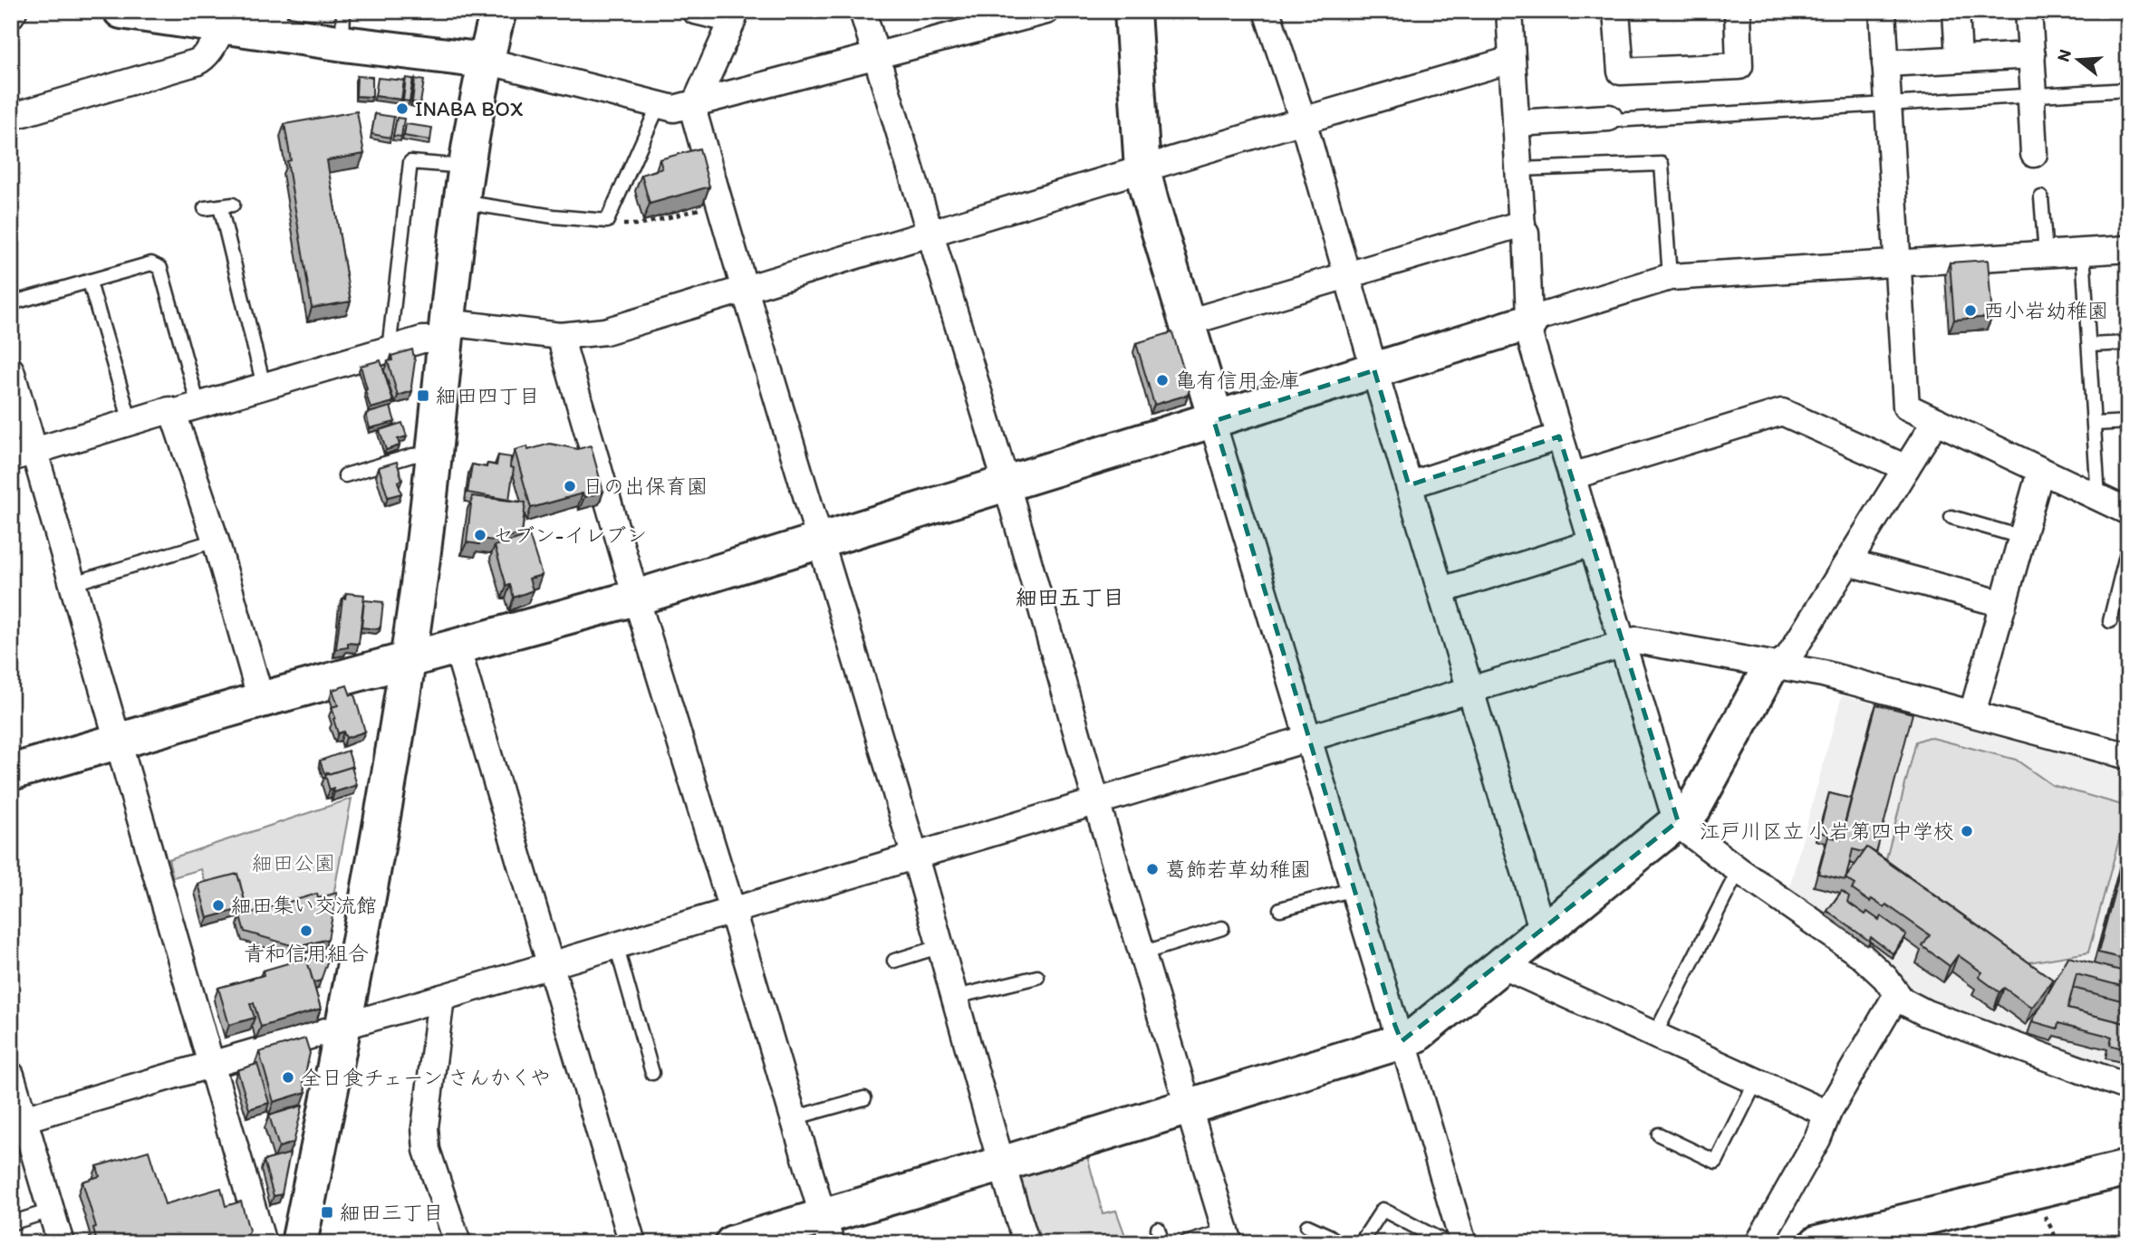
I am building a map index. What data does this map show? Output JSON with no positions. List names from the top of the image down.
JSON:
{
  "districts": ["細田五丁目"],
  "parks": ["細田公園"],
  "places": {
    "other": [
      "INABA BOX",
      "西小岩幼稚園",
      "亀有信用金庫",
      "日の出保育園",
      "セブン-イレブン",
      "江戸川区立 小岩第四中学校",
      "葛飾若草幼稚園",
      "細田集い交流館",
      "青和信用組合",
      "全日食チェーン さんかくや"
    ],
    "transit": ["細田四丁目", "細田三丁目"]
  },
  "north": "left"
}
